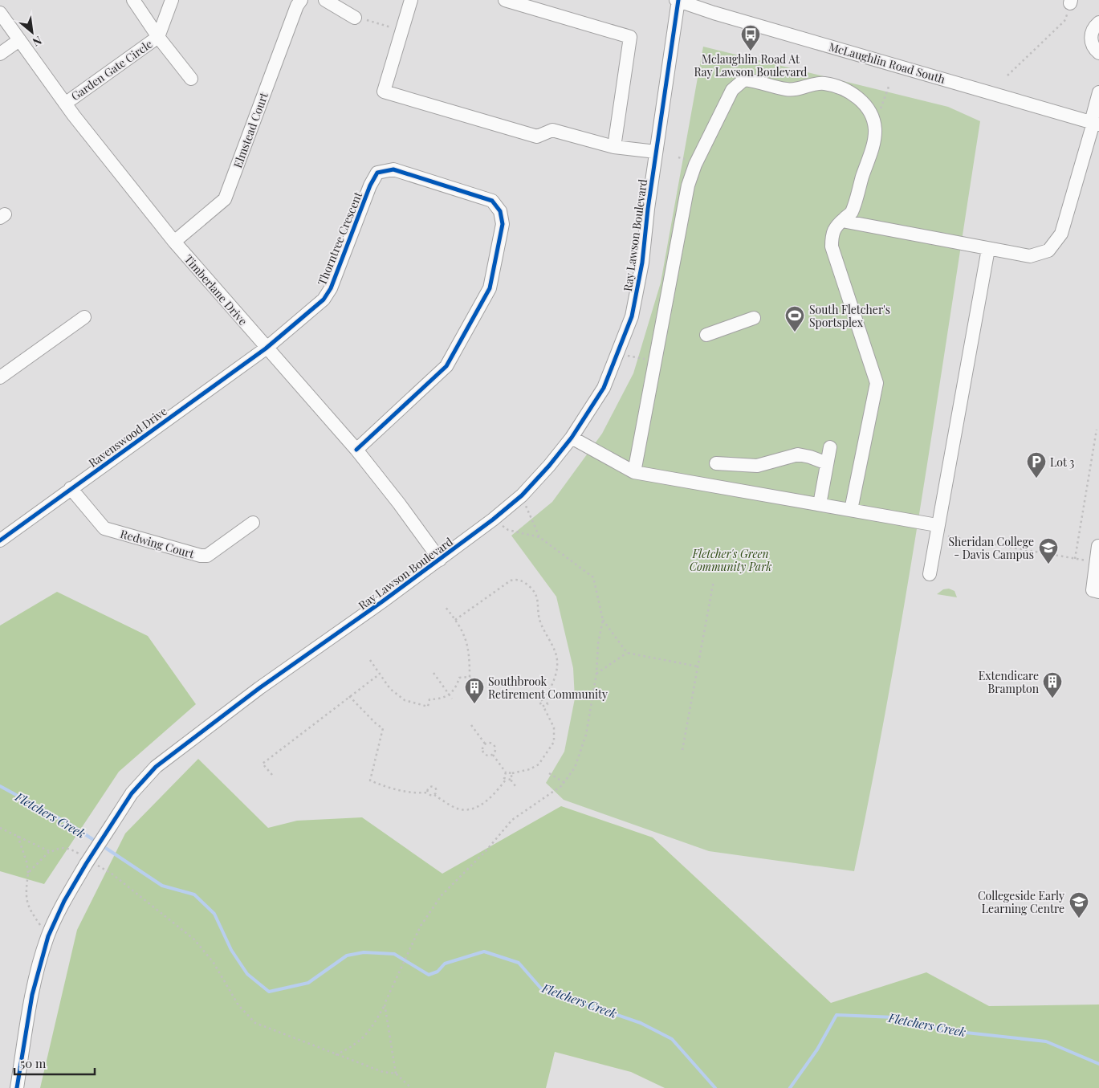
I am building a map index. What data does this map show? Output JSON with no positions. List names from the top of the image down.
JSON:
{
  "streets": {
    "street": [
      "McLaughlin Road South",
      "Garden Gate Circle",
      "Elmstead Court",
      "Ray Lawson Boulevard",
      "Thorntree Crescent",
      "Timberlane Drive",
      "Ravenswood Drive",
      "Redwing Court"
    ]
  },
  "crossings": [
    ["McLaughlin Road South", "Ray Lawson Boulevard"],
    ["Garden Gate Circle", "Timberlane Drive"],
    ["Elmstead Court", "Timberlane Drive"],
    ["Ray Lawson Boulevard", "Timberlane Drive"],
    ["Thorntree Crescent", "Timberlane Drive"],
    ["Thorntree Crescent", "Ravenswood Drive"],
    ["Timberlane Drive", "Ravenswood Drive"],
    ["Ravenswood Drive", "Redwing Court"]
  ],
  "water": ["Fletchers Creek"],
  "parks": ["Fletcher's Green Community Park"],
  "places": {
    "bus stop": ["Mclaughlin Road At Ray Lawson Boulevard"],
    "sports": ["South Fletcher's Sportsplex"],
    "parking": ["Lot 3"],
    "school or university": ["Sheridan College - Davis Campus", "Collegeside Early Learning Centre"],
    "building": ["Extendicare Brampton", "Southbrook Retirement Community"]
  },
  "scale_bar": "50 m",
  "north": "bottom right"
}
